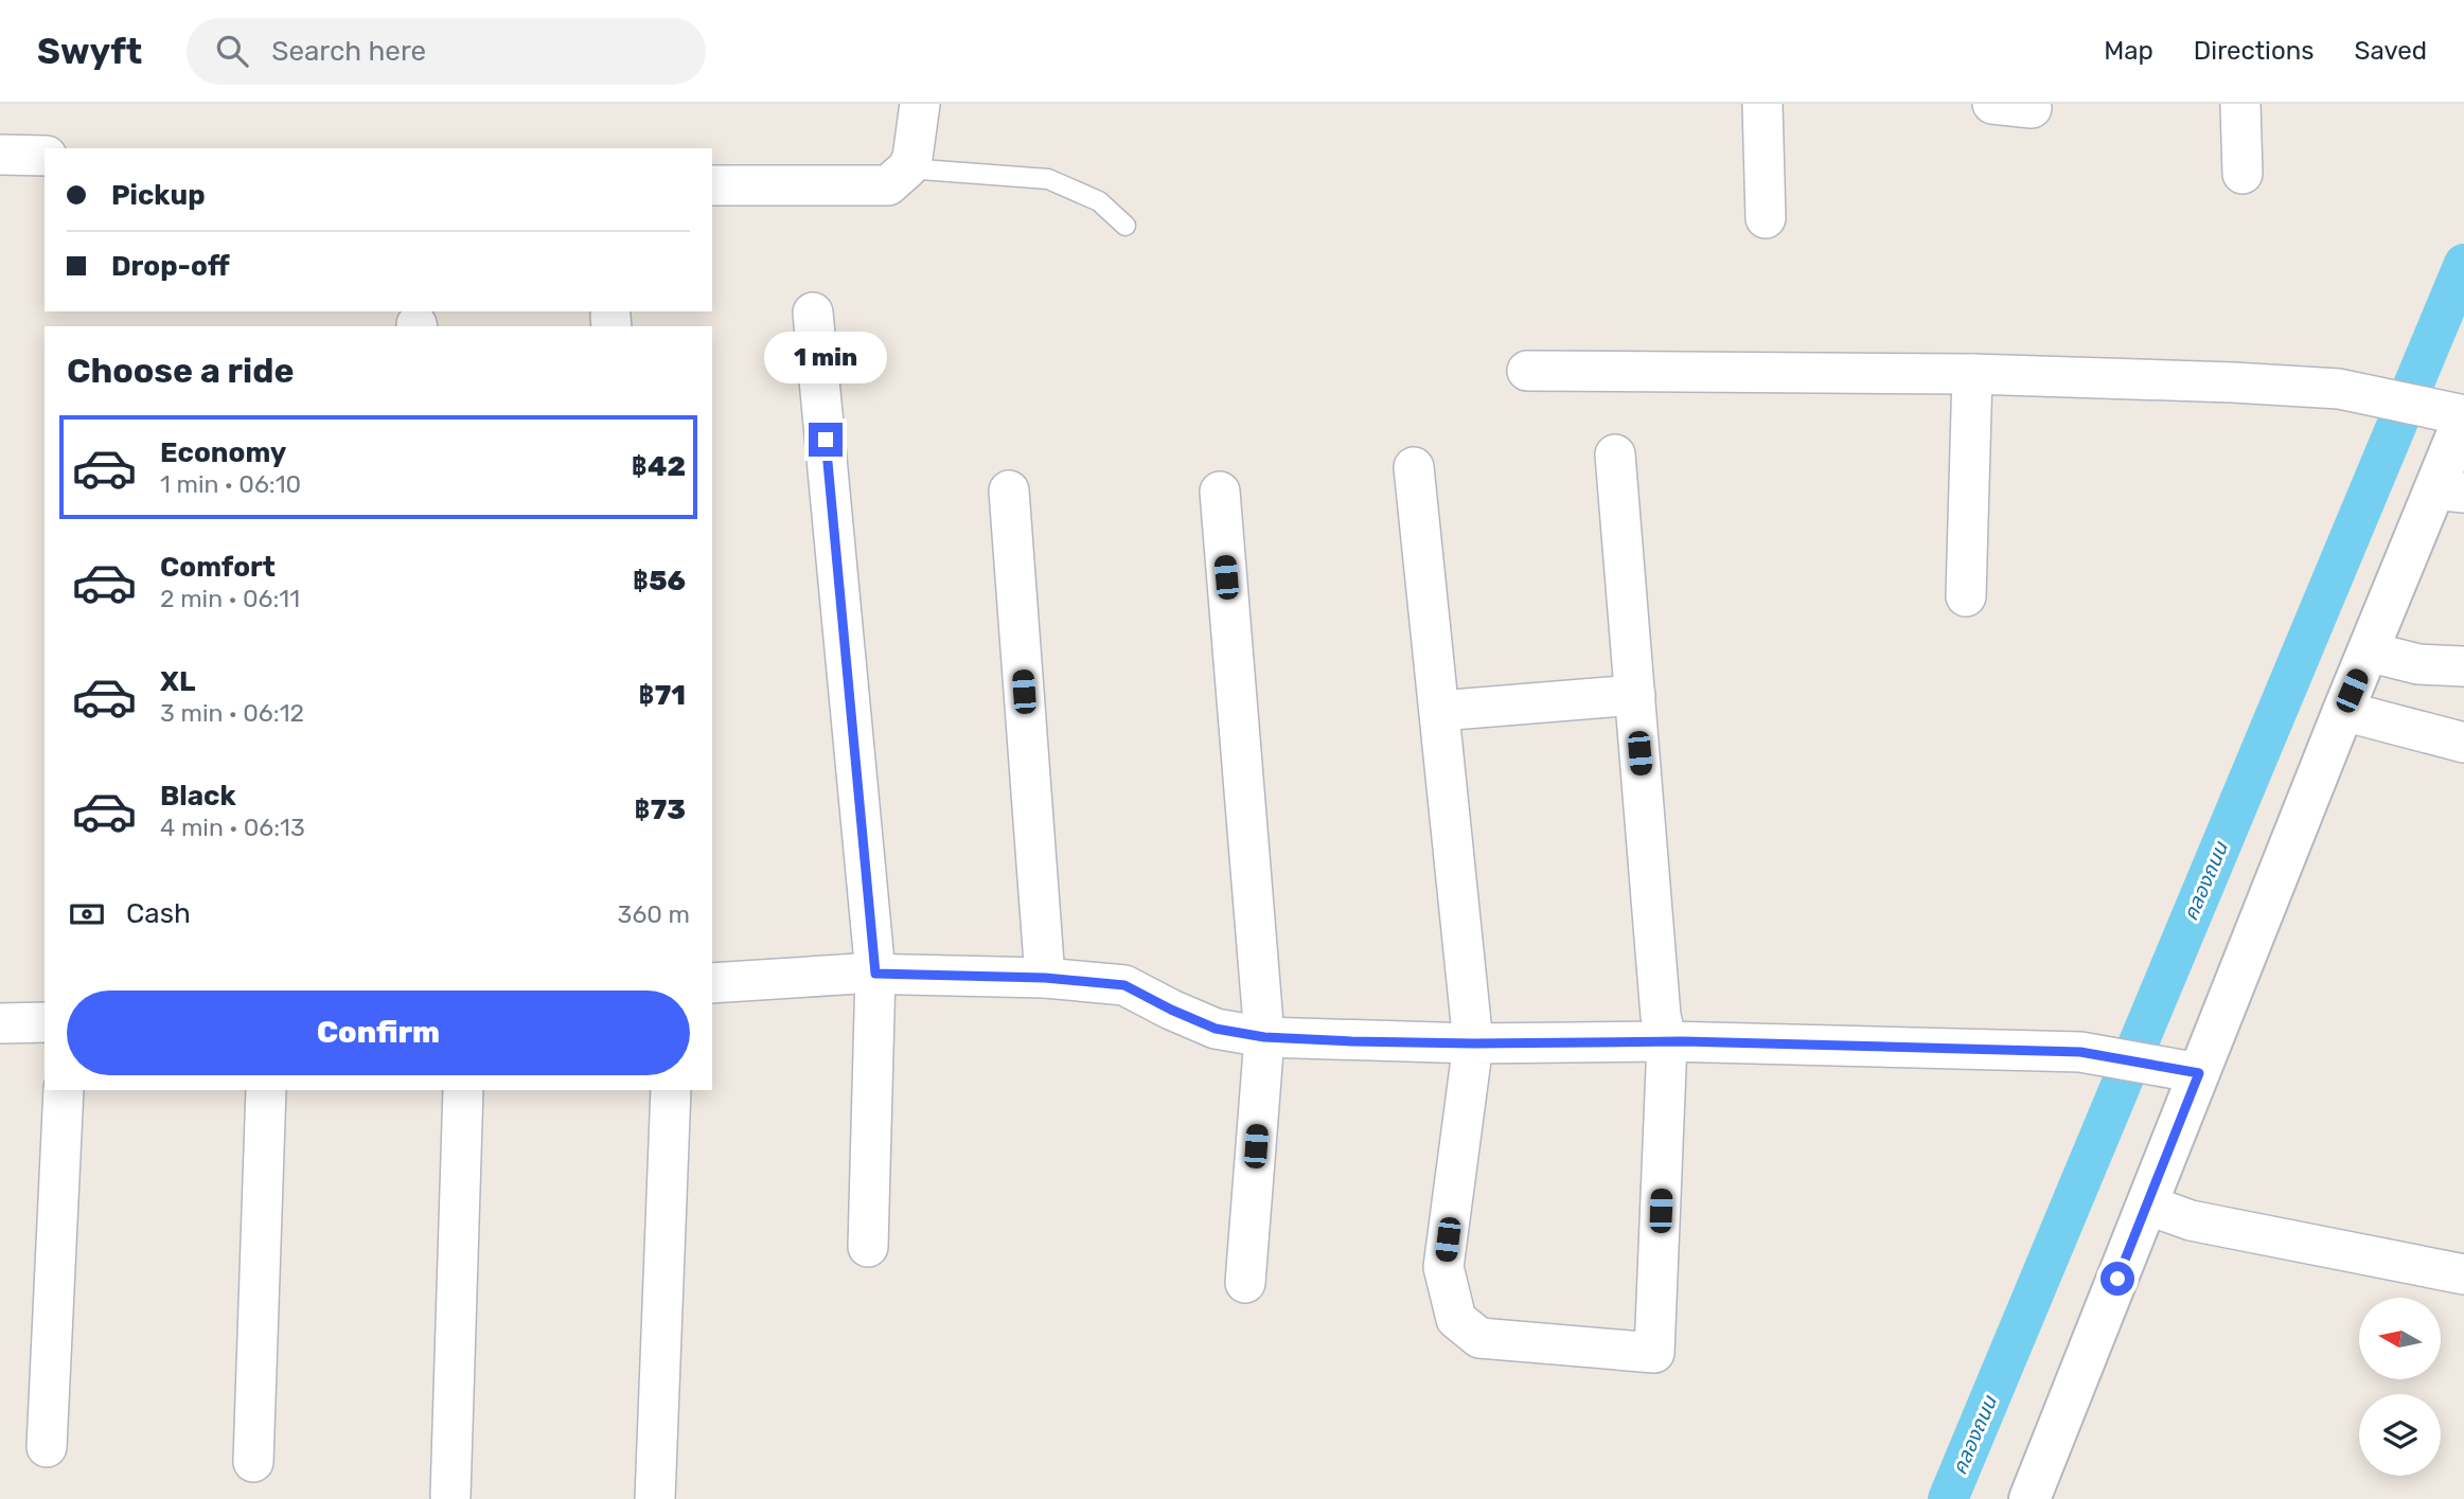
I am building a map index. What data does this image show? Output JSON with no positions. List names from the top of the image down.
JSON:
{
  "water": ["คลองถนน"],
  "north": "left",
  "page": {
    "header": "Swyft",
    "search": "Search here",
    "nav": ["Map", "Directions", "Saved"],
    "banner": ["Pickup", "Drop-off"],
    "heading": "Choose a ride",
    "bubble": "1 min",
    "list": [
      {
        "name": "Economy",
        "note": "1 min · 06:10",
        "value": "฿42"
      },
      {
        "name": "Comfort",
        "note": "2 min · 06:11",
        "value": "฿56"
      },
      {
        "name": "XL",
        "note": "3 min · 06:12",
        "value": "฿71"
      },
      {
        "name": "Black",
        "note": "4 min · 06:13",
        "value": "฿73"
      }
    ],
    "pay": ["Cash", "360 m"],
    "buttons": "Confirm"
  }
}
